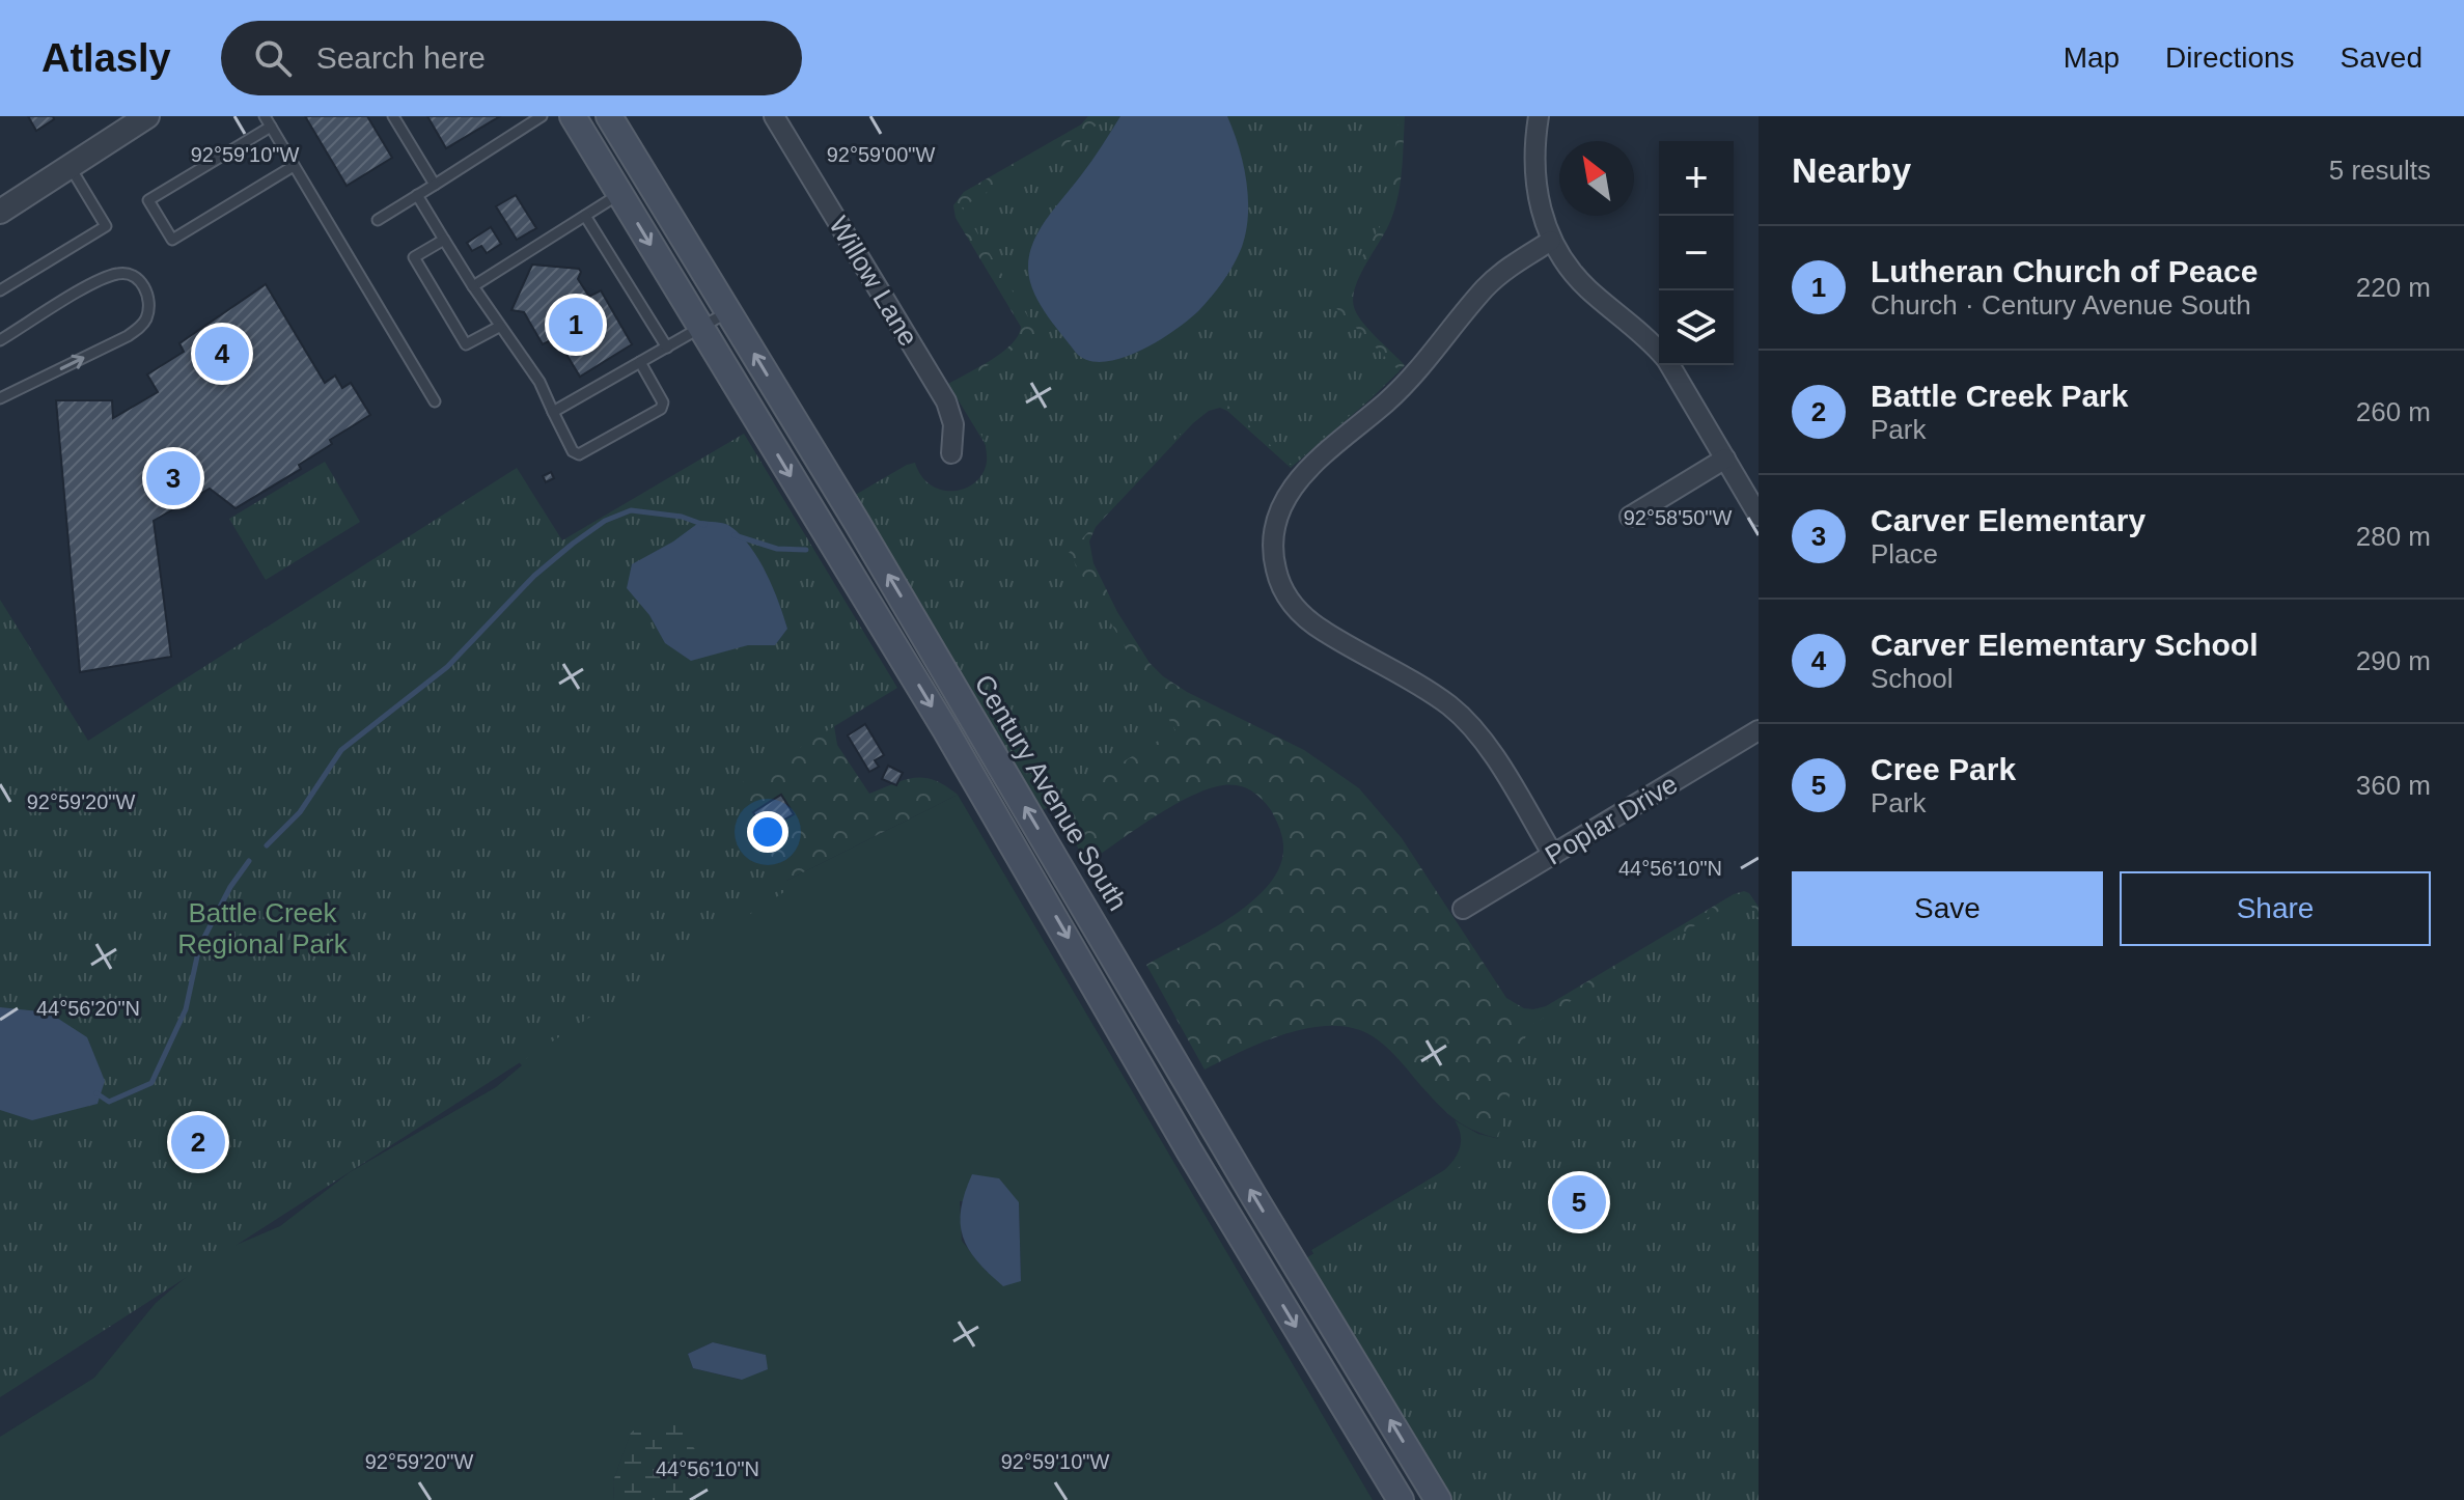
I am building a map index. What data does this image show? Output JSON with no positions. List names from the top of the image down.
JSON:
{
  "streets": {
    "main road": ["Century Avenue South"],
    "street": ["Willow Lane", "Poplar Drive"]
  },
  "parks": ["Battle Creek Regional Park"],
  "north": "top left",
  "page": {
    "header": "Atlasly",
    "search": "Search here",
    "nav": ["Map", "Directions", "Saved"],
    "heading": ["Nearby", "5 results"],
    "map_buttons": ["+", "−"],
    "list": [
      {
        "mark": "1",
        "name": "Lutheran Church of Peace",
        "note": "Church · Century Avenue South",
        "value": "220 m"
      },
      {
        "mark": "2",
        "name": "Battle Creek Park",
        "note": "Park",
        "value": "260 m"
      },
      {
        "mark": "3",
        "name": "Carver Elementary",
        "note": "Place",
        "value": "280 m"
      },
      {
        "mark": "4",
        "name": "Carver Elementary School",
        "note": "School",
        "value": "290 m"
      },
      {
        "mark": "5",
        "name": "Cree Park",
        "note": "Park",
        "value": "360 m"
      }
    ],
    "pins": [
      "1",
      "4",
      "3",
      "2",
      "5"
    ],
    "buttons": ["Save", "Share"]
  },
  "coordinates": [
    "92°59'10\"W",
    "92°59'00\"W",
    "92°58'50\"W",
    "92°59'20\"W",
    "44°56'10\"N",
    "44°56'20\"N"
  ]
}
